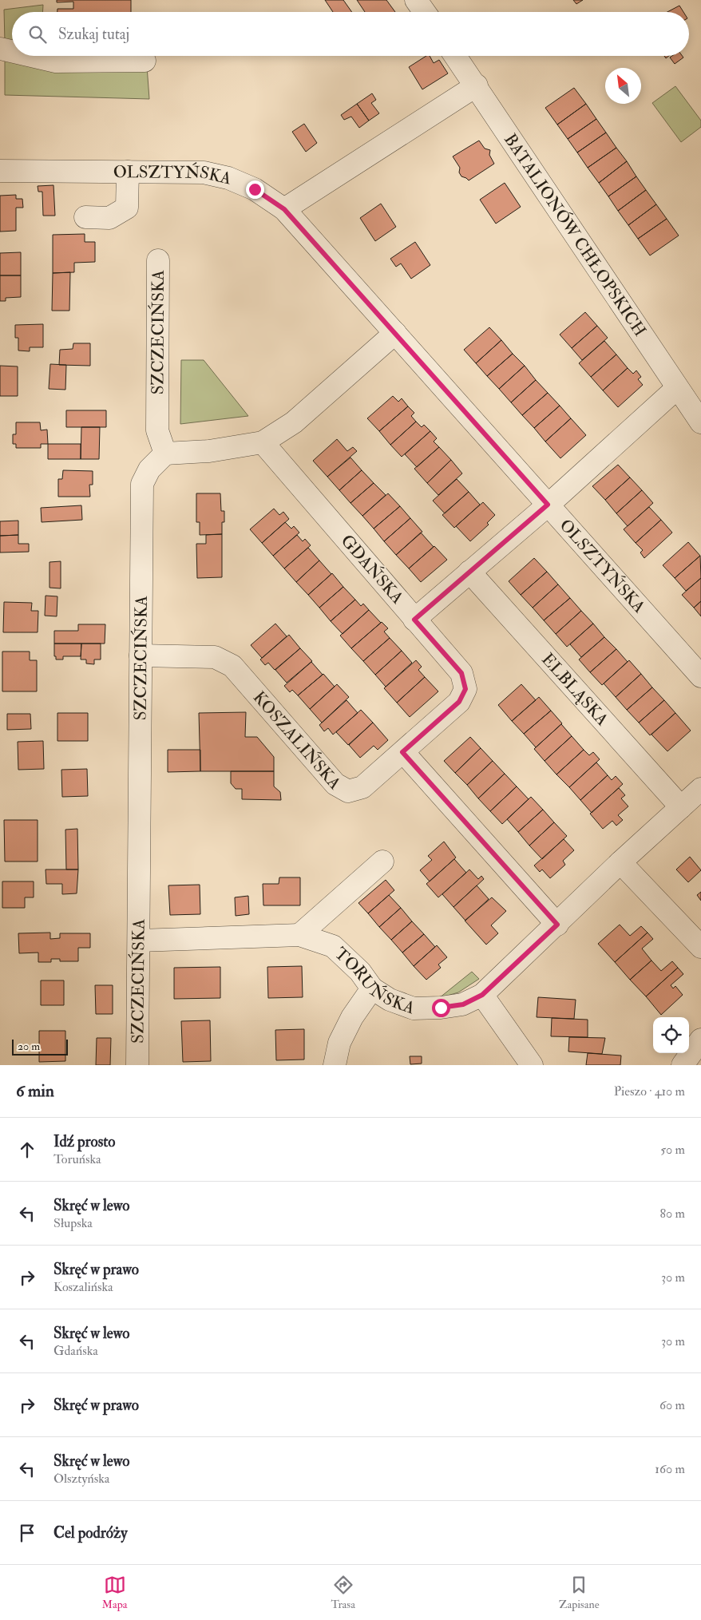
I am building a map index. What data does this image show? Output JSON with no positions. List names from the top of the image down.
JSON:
{
  "streets": {
    "street": [
      "OLSZTYŃSKA",
      "BATALIONÓW CHŁOPSKICH",
      "SZCZECIŃSKA",
      "GDAŃSKA",
      "ELBLĄSKA",
      "KOSZALIŃSKA",
      "TORUŃSKA"
    ]
  },
  "crossings": [
    ["SZCZECIŃSKA", "KOSZALIŃSKA"],
    ["SZCZECIŃSKA", "TORUŃSKA"],
    ["GDAŃSKA", "KOSZALIŃSKA"],
    ["ELBLĄSKA", "TORUŃSKA"]
  ],
  "scale_bar": "20 m",
  "north": "top left",
  "page": {
    "search": "Szukaj tutaj",
    "scale": "20 m",
    "heading": ["6 min", "Pieszo · 410 m"],
    "list": [
      ["Idź prosto", "Toruńska", "50 m"],
      ["Skręć w lewo", "Słupska", "80 m"],
      ["Skręć w prawo", "Koszalińska", "30 m"],
      ["Skręć w lewo", "Gdańska", "30 m"],
      ["Skręć w prawo", "60 m"],
      ["Skręć w lewo", "Olsztyńska", "160 m"],
      "Cel podróży"
    ],
    "nav": ["Mapa", "Trasa", "Zapisane"]
  }
}
